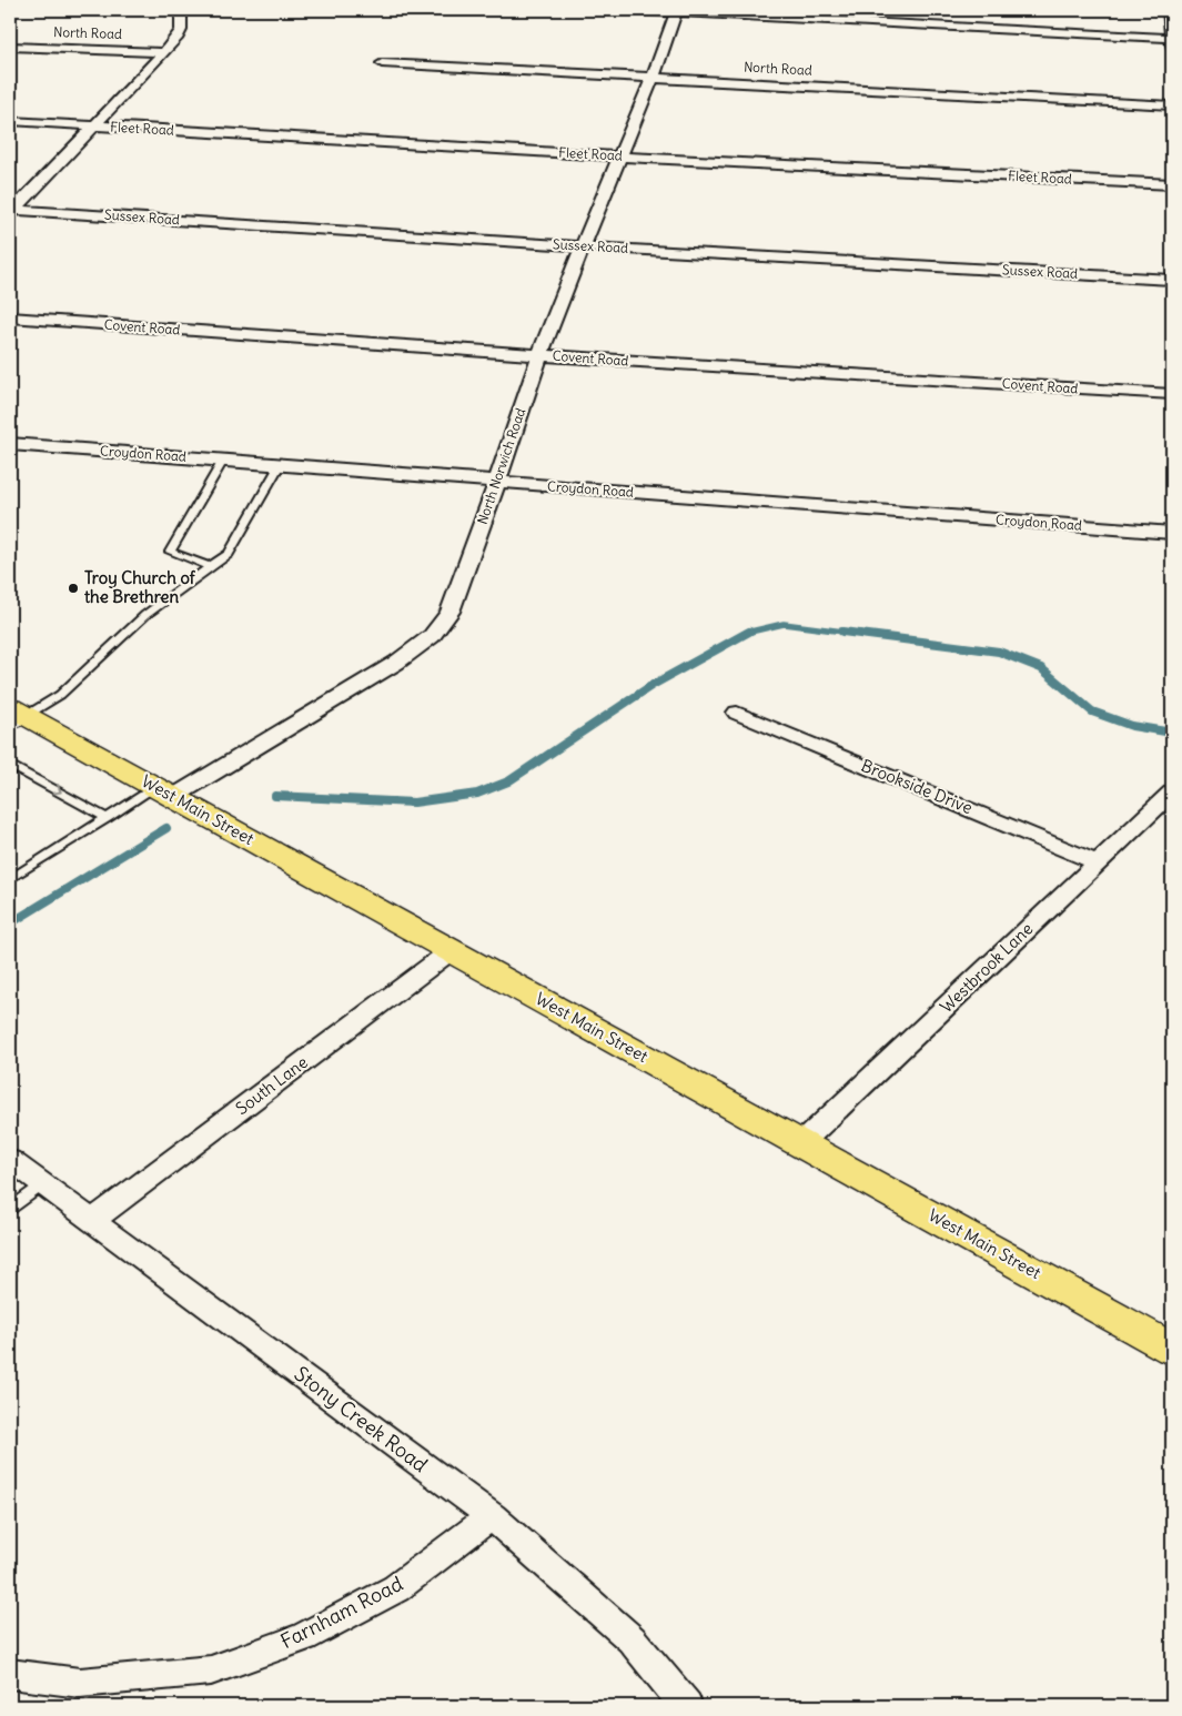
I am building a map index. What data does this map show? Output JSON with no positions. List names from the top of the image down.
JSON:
{
  "streets": {
    "main road": ["West Main Street"],
    "street": [
      "North Road",
      "Fleet Road",
      "Sussex Road",
      "Covent Road",
      "Croydon Road",
      "North Norwich Road",
      "Brookside Drive",
      "Westbrook Lane",
      "South Lane",
      "Stony Creek Road",
      "Farnham Road"
    ]
  },
  "crossings": [
    ["North Road", "North Norwich Road"],
    ["Fleet Road", "North Norwich Road"],
    ["Sussex Road", "North Norwich Road"],
    ["Covent Road", "North Norwich Road"],
    ["Croydon Road", "North Norwich Road"],
    ["North Norwich Road", "West Main Street"],
    ["Brookside Drive", "Westbrook Lane"],
    ["West Main Street", "Westbrook Lane"],
    ["West Main Street", "South Lane"],
    ["South Lane", "Stony Creek Road"],
    ["Stony Creek Road", "Farnham Road"]
  ],
  "places": ["Troy Church of the Brethren"]
}
